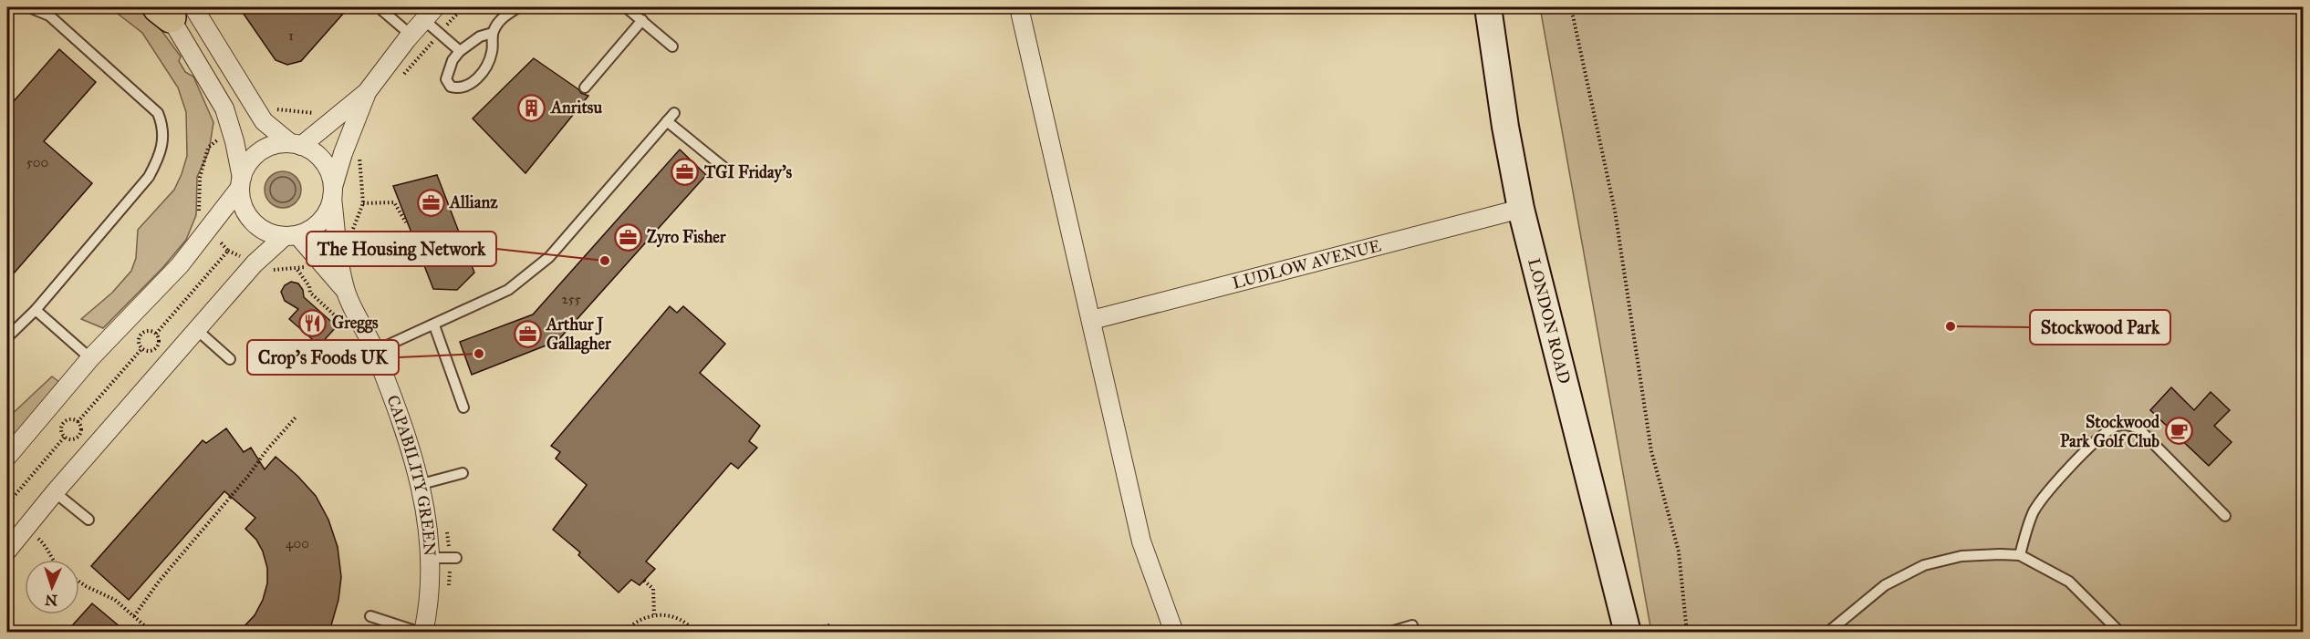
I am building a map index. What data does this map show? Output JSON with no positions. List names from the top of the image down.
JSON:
{
  "streets": {
    "street": ["LUDLOW AVENUE", "LONDON ROAD", "CAPABILITY GREEN"]
  },
  "crossings": [
    ["LUDLOW AVENUE", "LONDON ROAD"]
  ],
  "places": {
    "building": ["Anritsu"],
    "office": [
      "TGI Friday's",
      "Allianz",
      "Zyro Fisher",
      "Arthur J Gallagher"
    ],
    "other": ["The Housing Network", "Stockwood Park", "Crop's Foods UK"],
    "restaurant": ["Greggs"],
    "cafe": ["Stockwood Park Golf Club"]
  },
  "house_numbers": [
    "1",
    "500",
    "255",
    "400"
  ],
  "north": "bottom"
}
